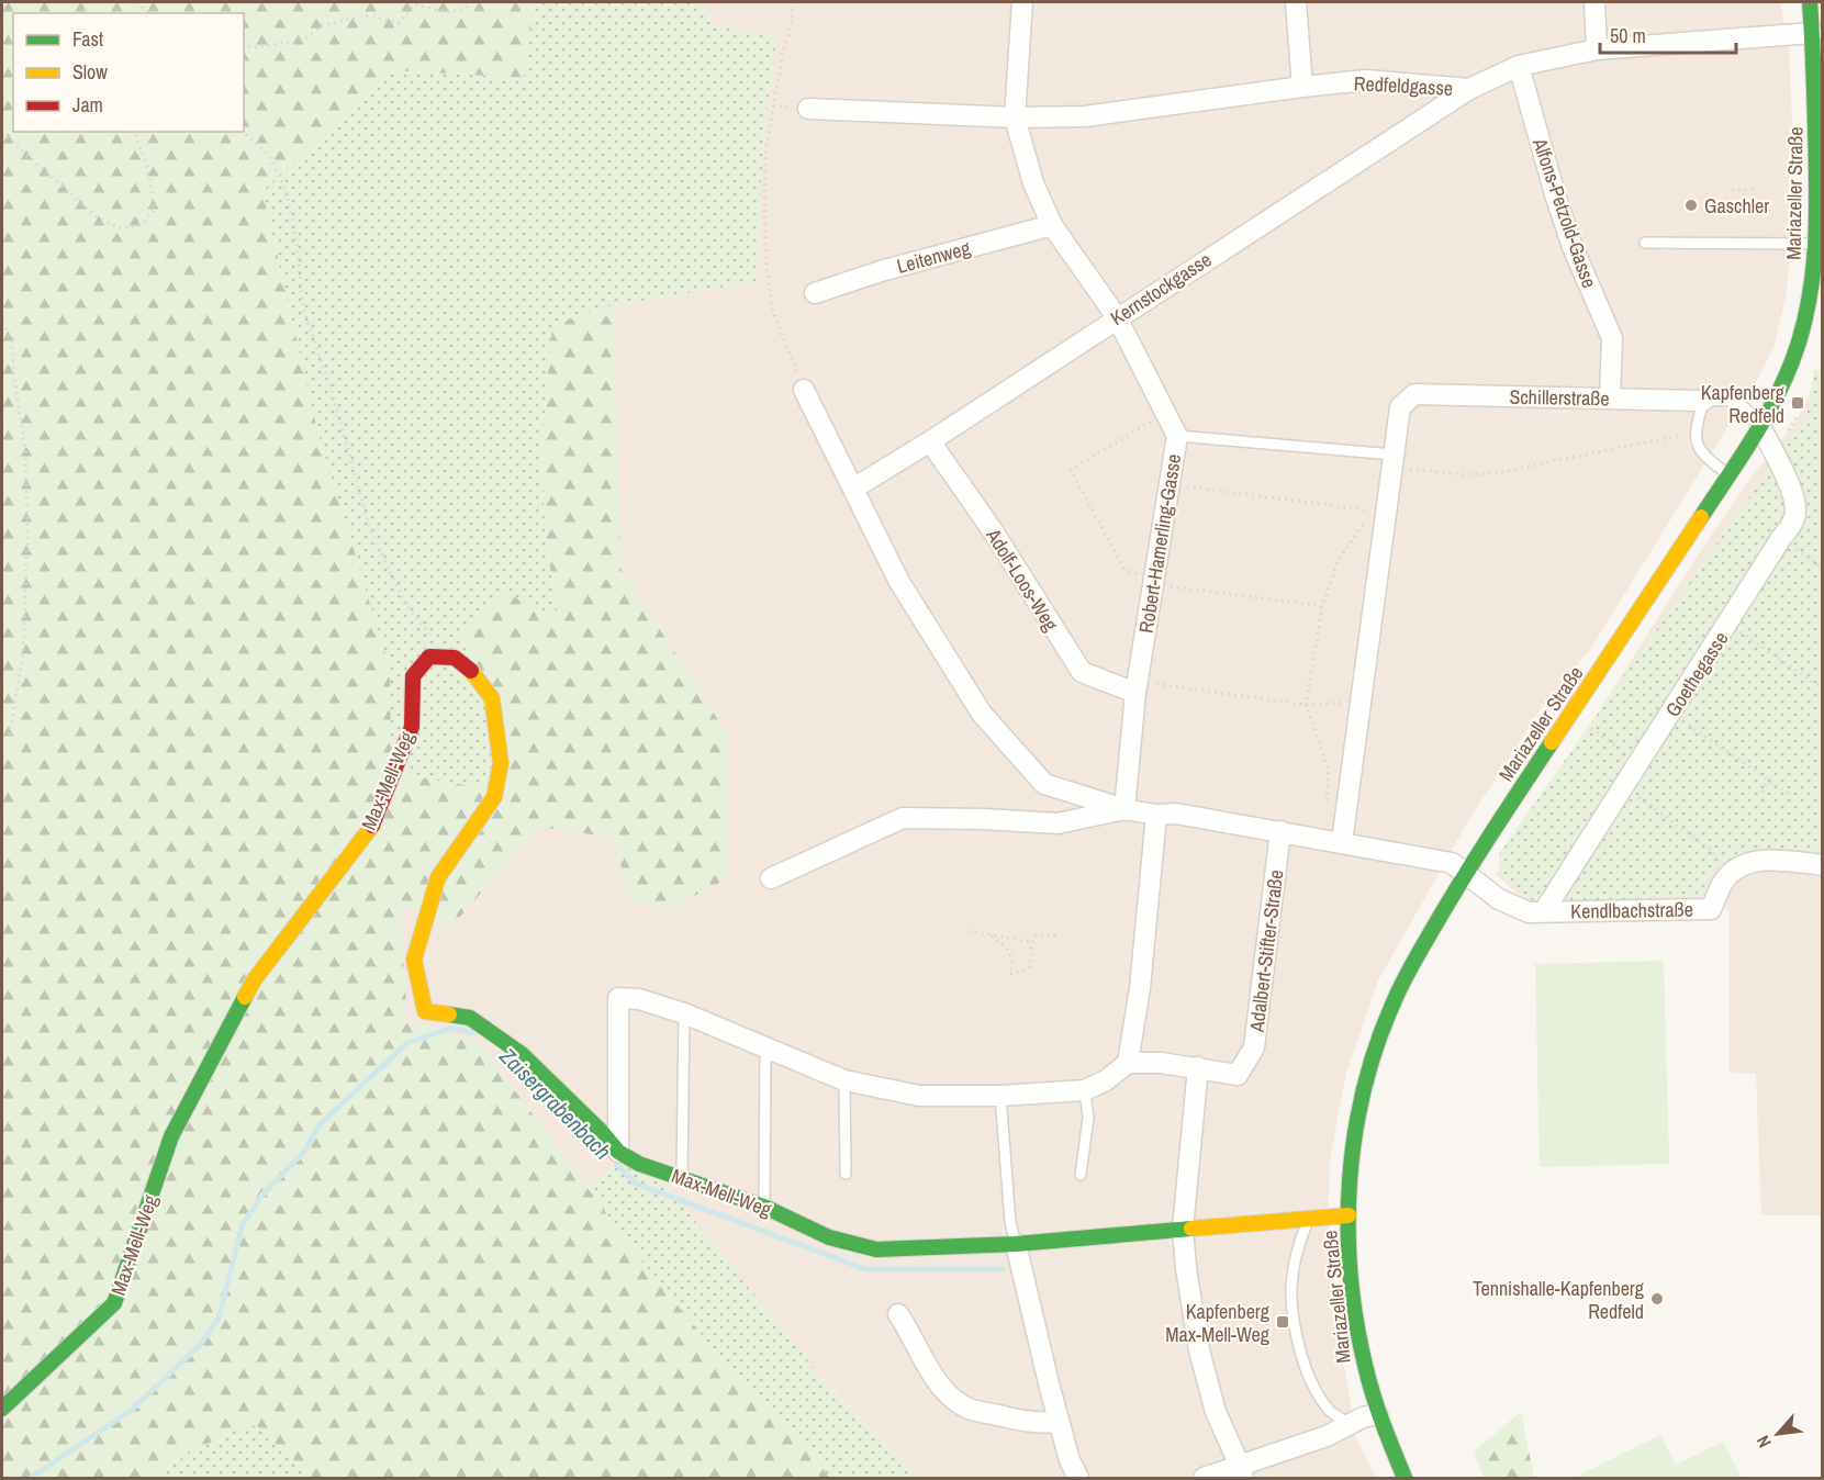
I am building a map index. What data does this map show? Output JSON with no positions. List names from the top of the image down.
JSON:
{
  "streets": {
    "street": [
      "Redfeldgasse",
      "Mariazeller Straße",
      "Alfons-Petzold-Gasse",
      "Leitenweg",
      "Kernstockgasse",
      "Schillerstraße",
      "Robert-Hamerling-Gasse",
      "Adolf-Loos-Weg",
      "Goethegasse",
      "Max-Mell-Weg",
      "Kendlbachstraße",
      "Adalbert-Stifter-Straße"
    ]
  },
  "crossings": [
    ["Redfeldgasse", "Mariazeller Straße"],
    ["Redfeldgasse", "Alfons-Petzold-Gasse"],
    ["Redfeldgasse", "Kernstockgasse"],
    ["Redfeldgasse", "Robert-Hamerling-Gasse"],
    ["Mariazeller Straße", "Schillerstraße"],
    ["Mariazeller Straße", "Goethegasse"],
    ["Mariazeller Straße", "Max-Mell-Weg"],
    ["Mariazeller Straße", "Kendlbachstraße"],
    ["Alfons-Petzold-Gasse", "Schillerstraße"],
    ["Leitenweg", "Robert-Hamerling-Gasse"],
    ["Kernstockgasse", "Robert-Hamerling-Gasse"],
    ["Kernstockgasse", "Adolf-Loos-Weg"],
    ["Schillerstraße", "Goethegasse"],
    ["Robert-Hamerling-Gasse", "Adolf-Loos-Weg"],
    ["Goethegasse", "Kendlbachstraße"]
  ],
  "water": ["Zaisergrabenbach"],
  "places": {
    "other": ["Gaschler", "Tennishalle-Kapfenberg Redfeld"],
    "transit": ["Kapfenberg Redfeld", "Kapfenberg Max-Mell-Weg"]
  },
  "legend": ["Fast", "Slow", "Jam"],
  "scale_bar": "50 m",
  "north": "bottom left"
}
